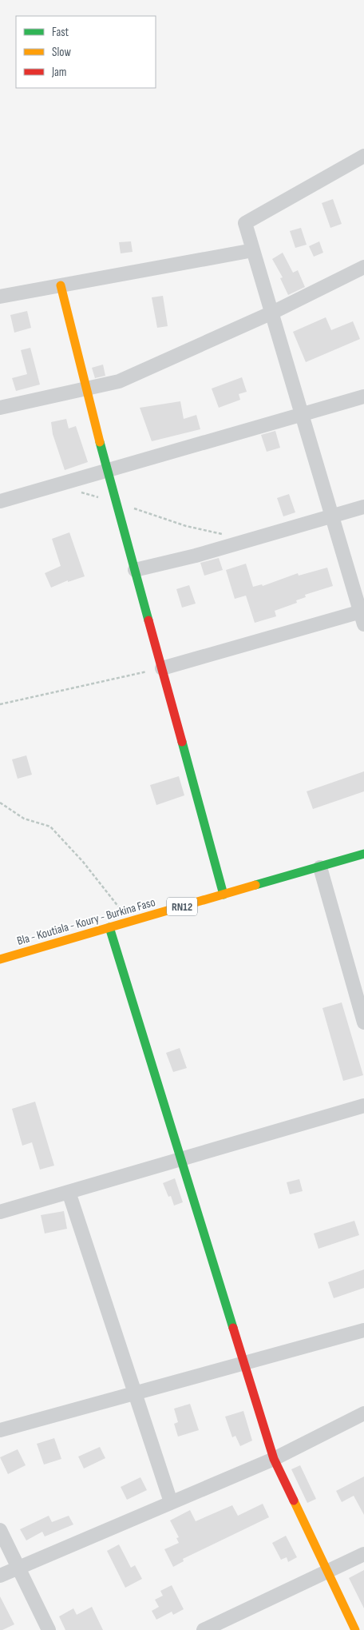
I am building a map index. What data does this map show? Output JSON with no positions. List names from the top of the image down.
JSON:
{
  "streets": {
    "street": ["RN12", "Bla - Koutiala - Koury - Burkina Faso"]
  },
  "legend": ["Fast", "Slow", "Jam"]
}
